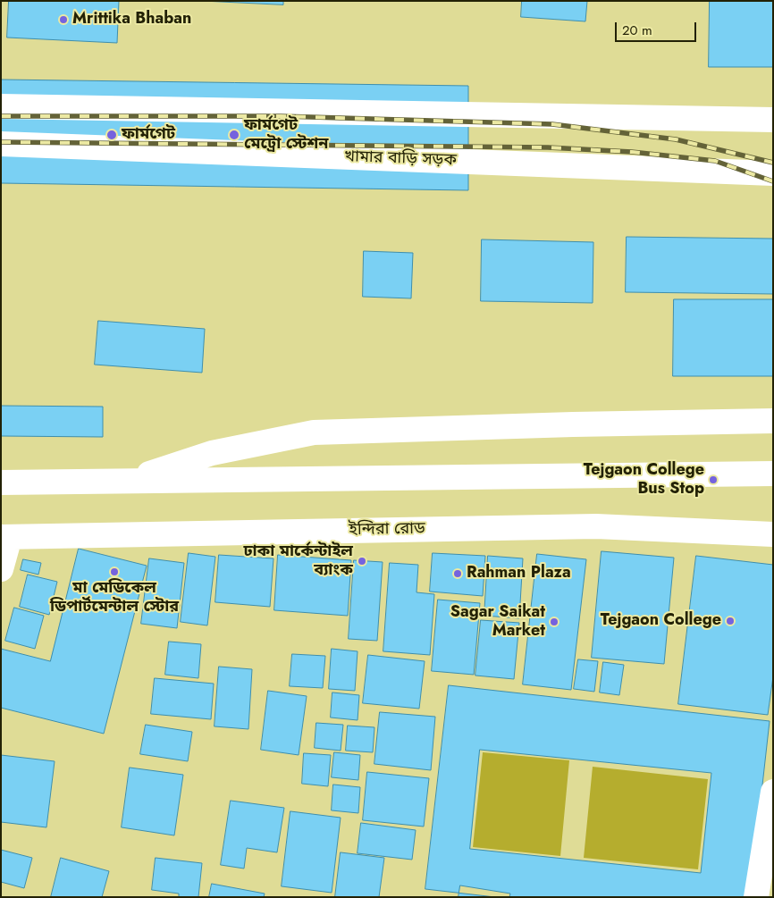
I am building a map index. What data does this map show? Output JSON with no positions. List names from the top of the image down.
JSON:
{
  "streets": {
    "main road": ["খামার বাড়ি সড়ক", "ইন্দিরা রোড"]
  },
  "places": [
    "Mrittika Bhaban",
    "ফার্মগেট",
    "ফার্মগেট মেট্রো স্টেশন",
    "Tejgaon College Bus Stop",
    "ঢাকা মার্কেন্টাইল ব্যাংক",
    "মা মেডিকেল ডিপার্টমেন্টাল স্টোর",
    "Rahman Plaza",
    "Tejgaon College",
    "Sagar Saikat Market"
  ],
  "scale_bar": "20 m"
}
